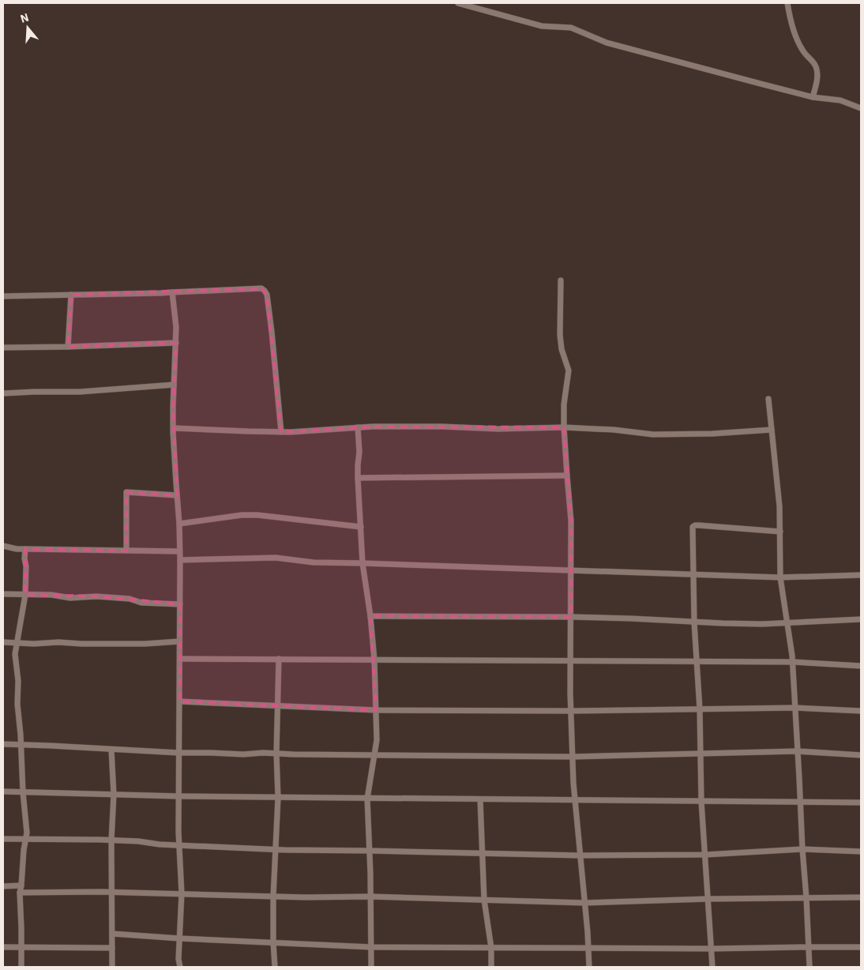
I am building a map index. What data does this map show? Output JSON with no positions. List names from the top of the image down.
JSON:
{
  "north": "top"
}
